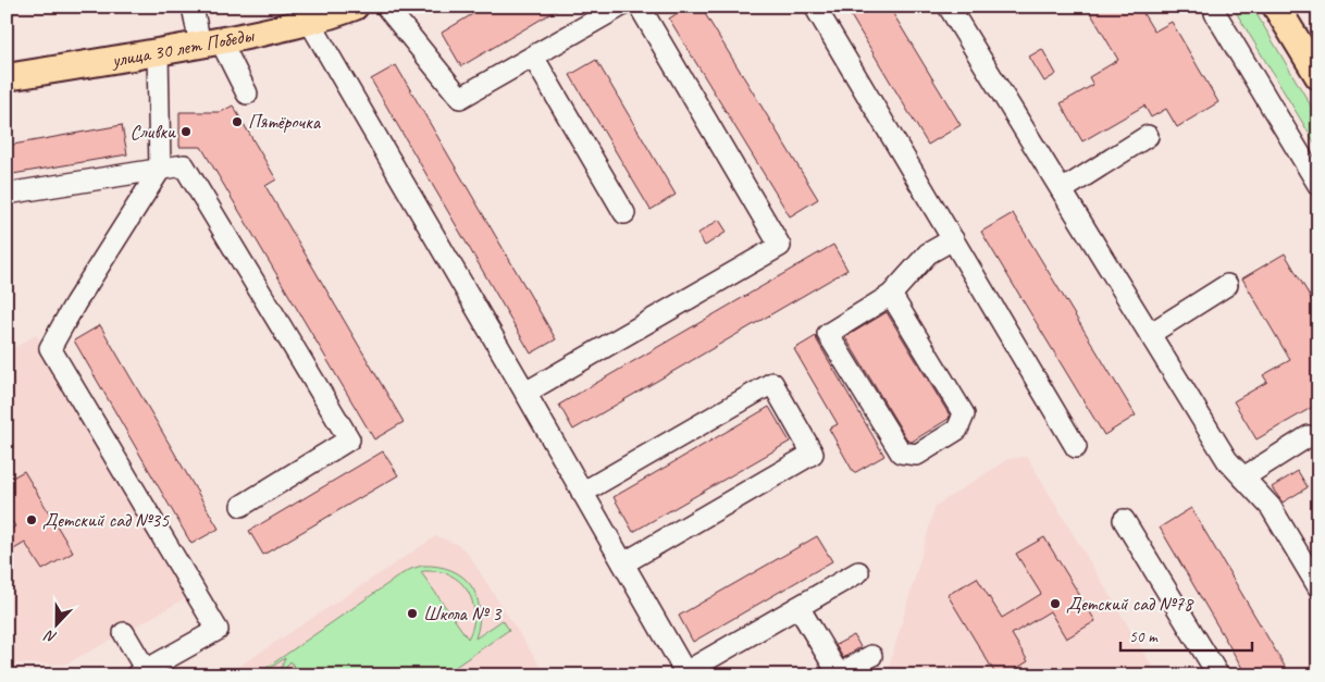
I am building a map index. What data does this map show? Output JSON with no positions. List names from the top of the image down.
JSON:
{
  "streets": {
    "main road": ["улица 30 лет Победы"]
  },
  "places": [
    "Пятёрочка",
    "Сливки",
    "Детский сад №35",
    "Детский сад №78",
    "Школа № 3"
  ],
  "scale_bar": "50 m",
  "north": "bottom"
}
